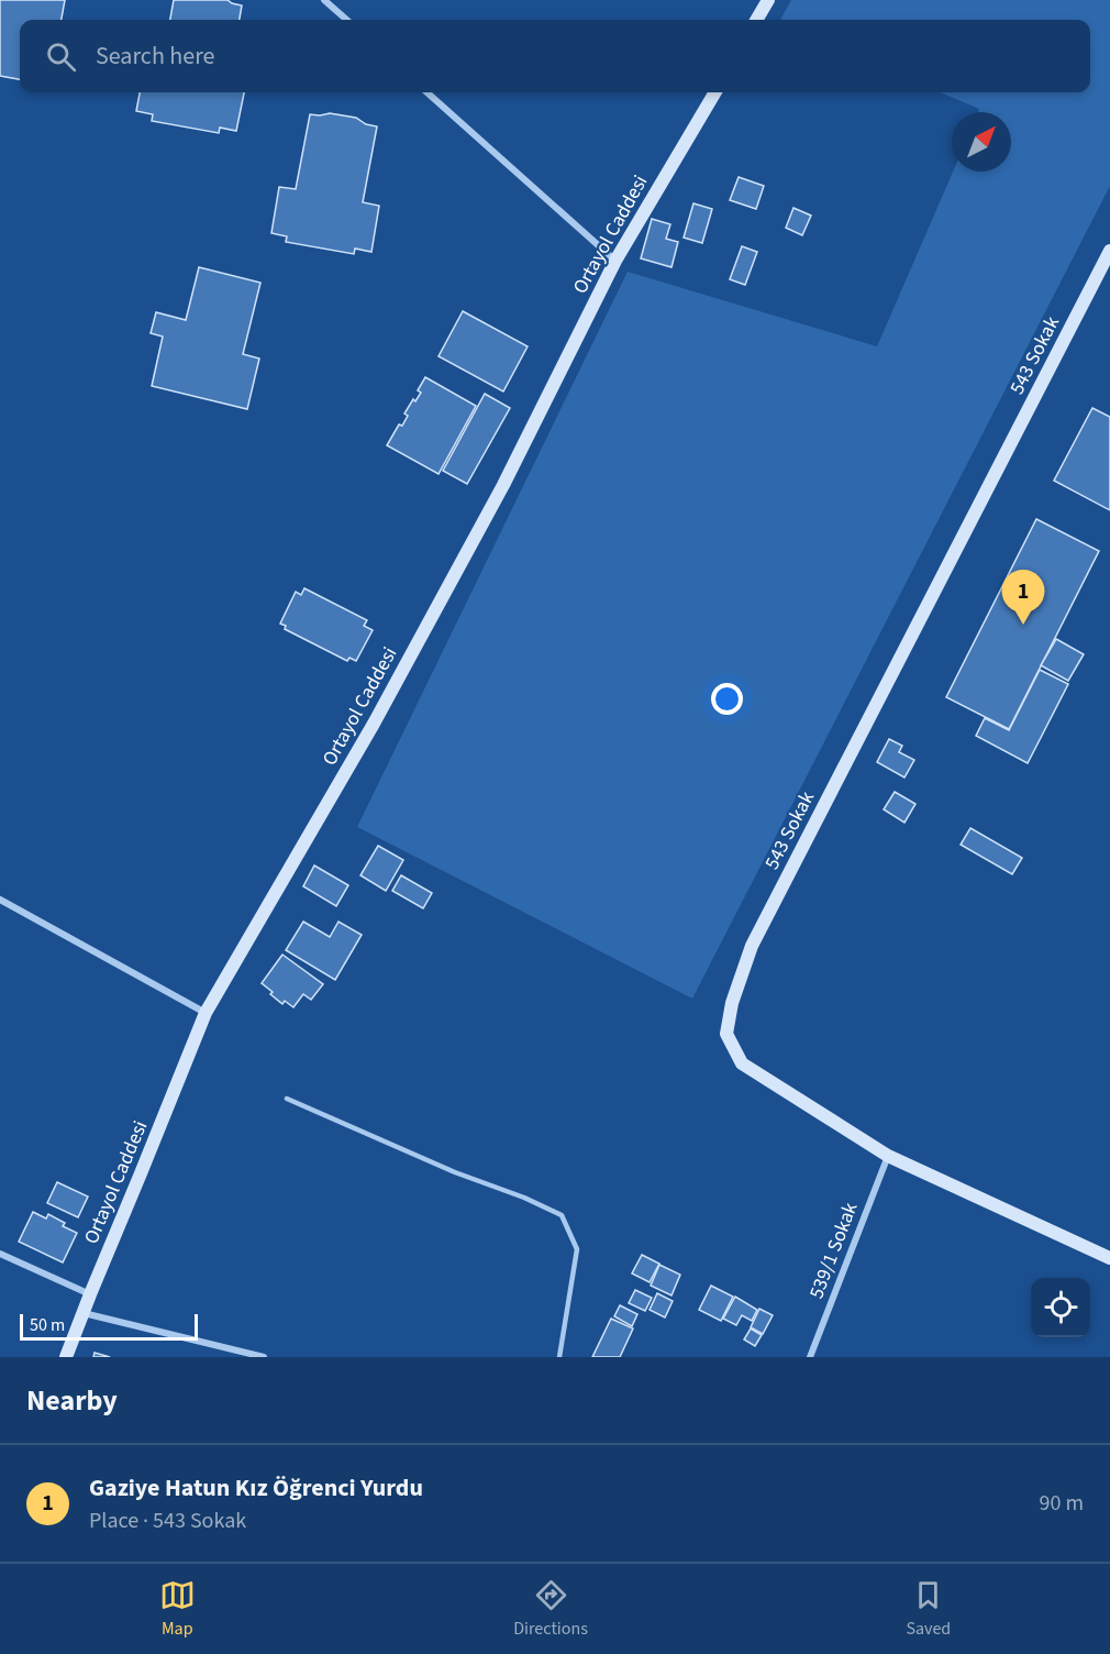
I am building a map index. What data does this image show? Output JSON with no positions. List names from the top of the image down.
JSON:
{
  "streets": {
    "street": ["Ortayol Caddesi", "543 Sokak", "539/1 Sokak"]
  },
  "crossings": [
    ["543 Sokak", "539/1 Sokak"]
  ],
  "scale_bar": "50 m",
  "north": "top right",
  "page": {
    "search": "Search here",
    "pins": "1",
    "scale": "50 m",
    "heading": "Nearby",
    "list": [
      {
        "mark": "1",
        "name": "Gaziye Hatun Kız Öğrenci Yurdu",
        "note": "Place · 543 Sokak",
        "value": "90 m"
      }
    ],
    "nav": ["Map", "Directions", "Saved"]
  }
}
